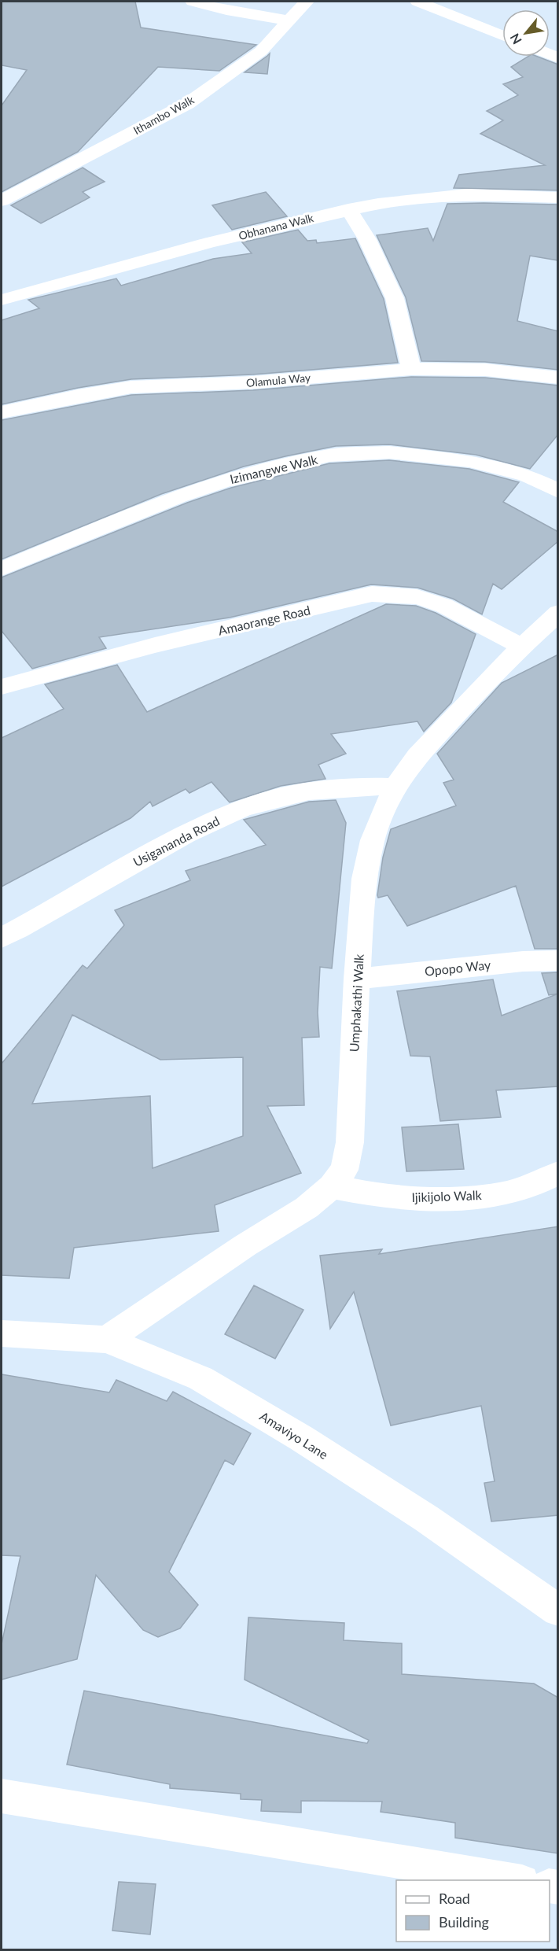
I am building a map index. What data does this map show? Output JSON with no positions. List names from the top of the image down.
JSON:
{
  "streets": {
    "street": [
      "Ithambo Walk",
      "Obhanana Walk",
      "Olamula Way",
      "Izimangwe Walk",
      "Amaorange Road",
      "Usigananda Road",
      "Opopo Way",
      "Umphakathi Walk",
      "Ijikijolo Walk",
      "Amaviyo Lane"
    ]
  },
  "crossings": [
    ["Amaorange Road", "Umphakathi Walk"],
    ["Usigananda Road", "Umphakathi Walk"],
    ["Opopo Way", "Umphakathi Walk"],
    ["Umphakathi Walk", "Ijikijolo Walk"],
    ["Umphakathi Walk", "Amaviyo Lane"]
  ],
  "legend": ["Road", "Building"],
  "north": "bottom left"
}
